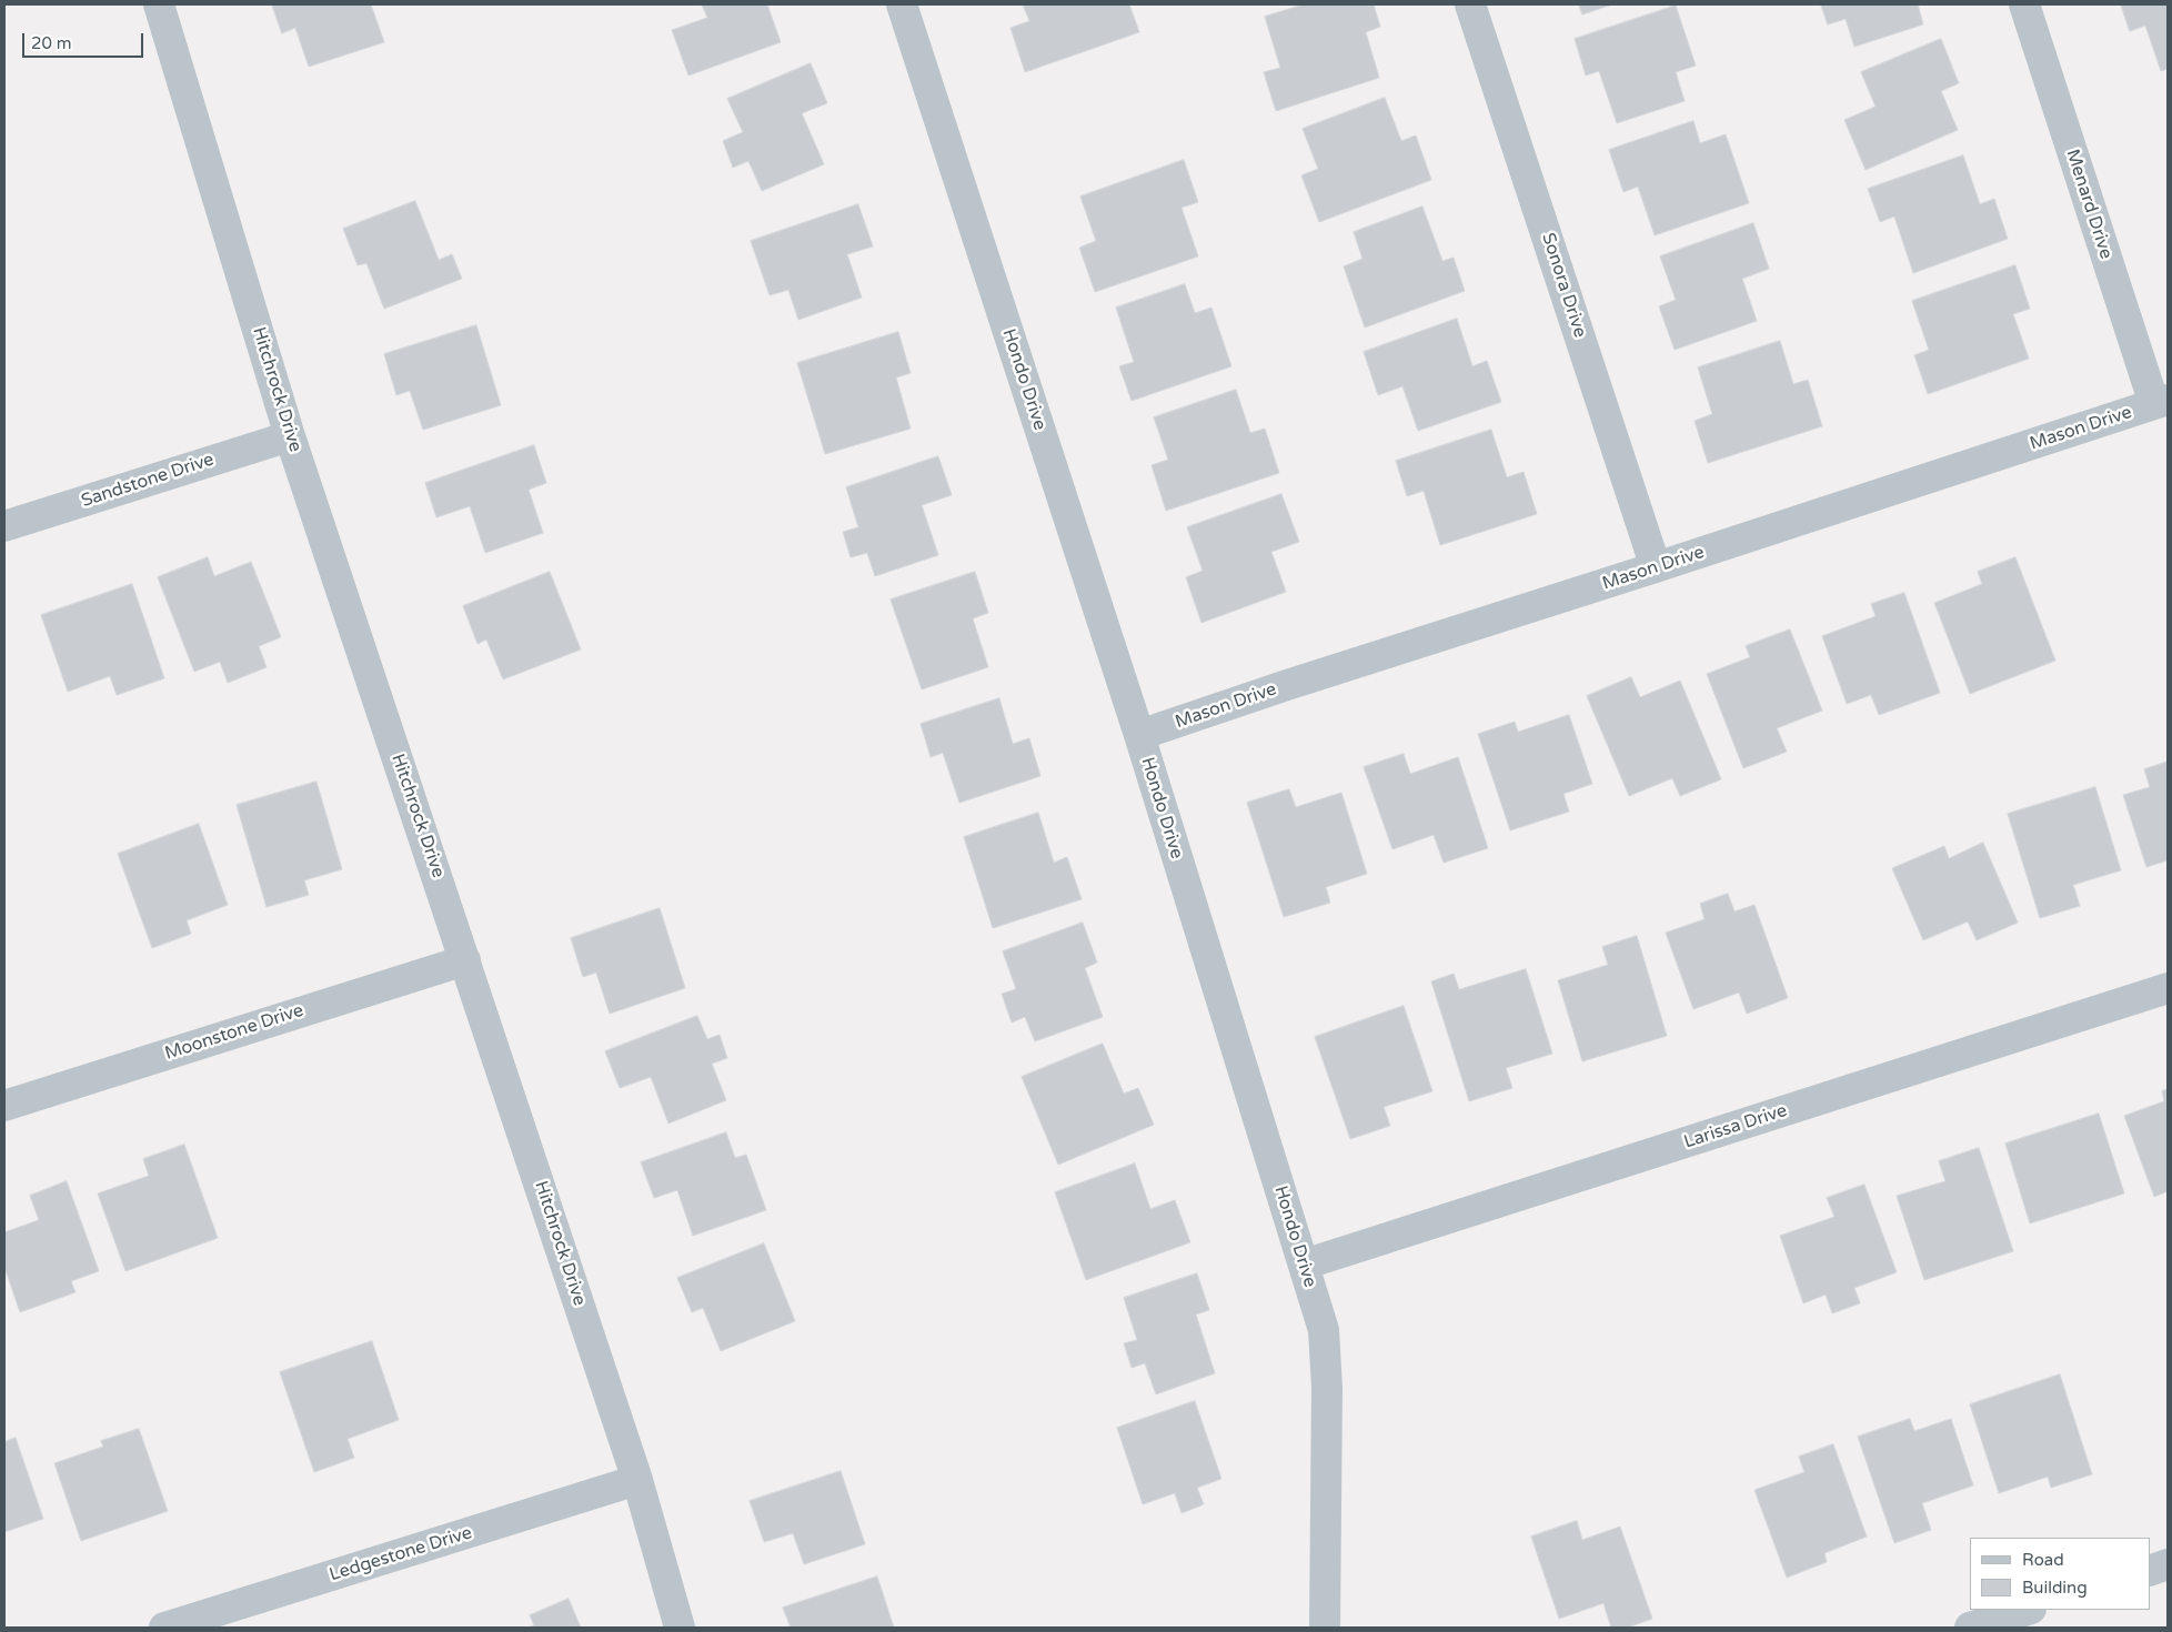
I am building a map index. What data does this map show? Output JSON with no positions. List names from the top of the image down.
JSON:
{
  "streets": {
    "street": [
      "Menard Drive",
      "Sonora Drive",
      "Hondo Drive",
      "Hitchrock Drive",
      "Mason Drive",
      "Sandstone Drive",
      "Moonstone Drive",
      "Larissa Drive",
      "Ledgestone Drive"
    ]
  },
  "crossings": [
    ["Menard Drive", "Mason Drive"],
    ["Sonora Drive", "Mason Drive"],
    ["Hondo Drive", "Mason Drive"],
    ["Hondo Drive", "Larissa Drive"],
    ["Hitchrock Drive", "Sandstone Drive"],
    ["Hitchrock Drive", "Moonstone Drive"],
    ["Hitchrock Drive", "Ledgestone Drive"]
  ],
  "legend": ["Road", "Building"],
  "scale_bar": "20 m"
}
